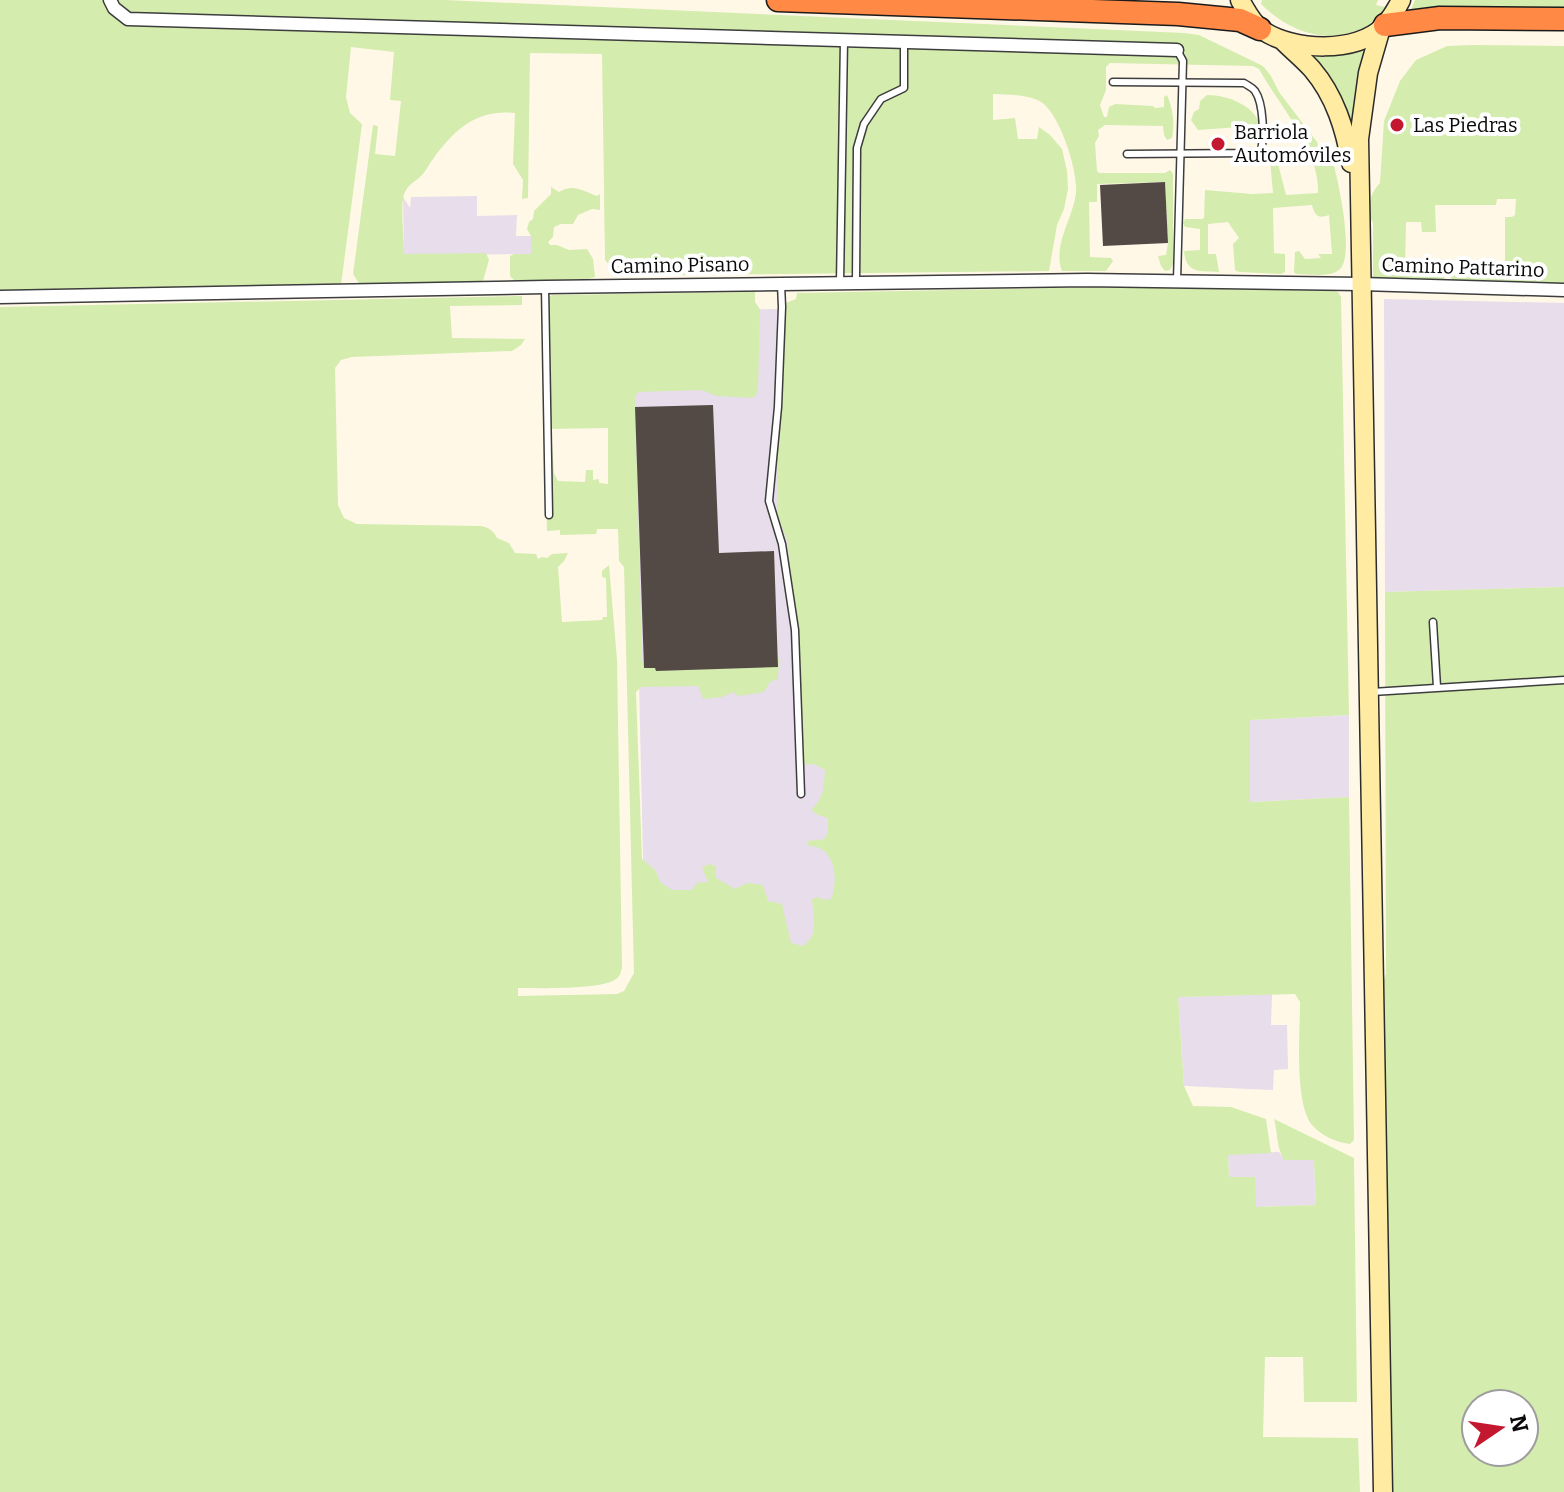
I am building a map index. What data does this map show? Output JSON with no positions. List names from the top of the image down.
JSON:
{
  "streets": {
    "street": ["Camino Pisano", "Camino Pattarino"]
  },
  "crossings": [
    ["Camino Pisano", "Camino Pattarino"]
  ],
  "places": ["Las Piedras", "Barriola Automóviles"],
  "north": "right"
}
